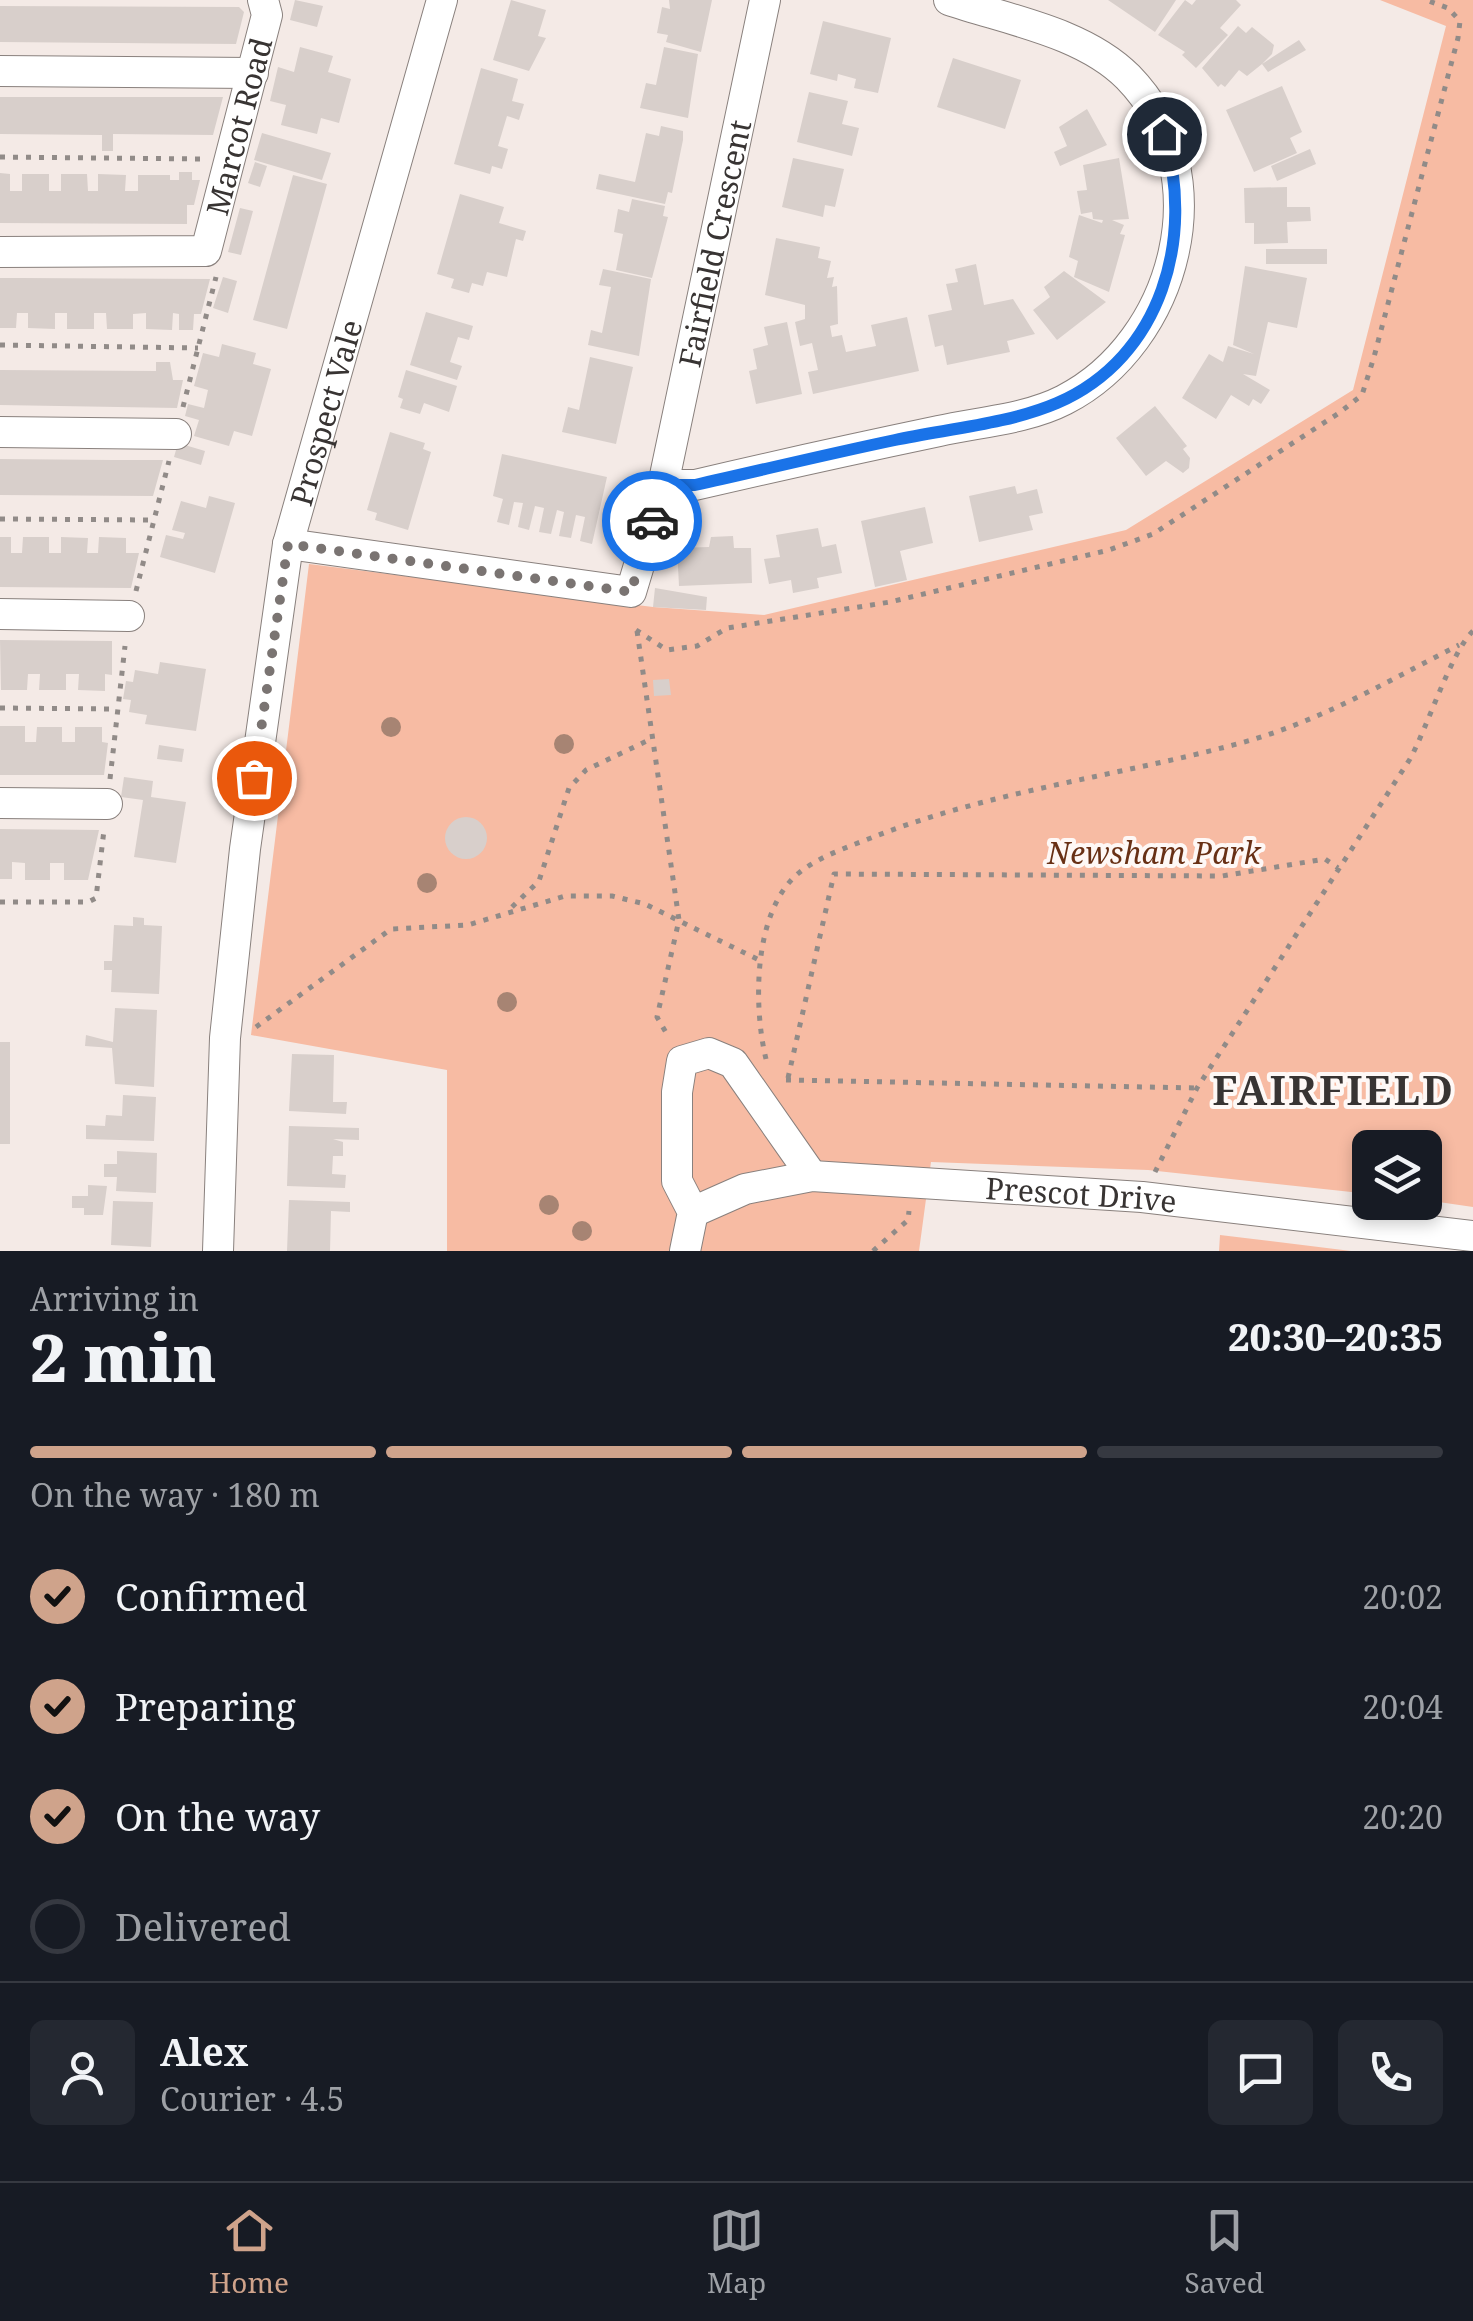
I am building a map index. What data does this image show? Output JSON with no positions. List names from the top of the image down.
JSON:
{
  "streets": {
    "street": [
      "Marcot Road",
      "Fairfield Crescent",
      "Prospect Vale",
      "Prescot Drive"
    ]
  },
  "districts": ["FAIRFIELD"],
  "parks": ["Newsham Park"],
  "page": {
    "heading": ["2 min", "Arriving in", "20:30–20:35"],
    "panel": ["Alex", "Courier · 4.5"],
    "bar": "On the way · 180 m",
    "list": [
      ["Confirmed", "20:02"],
      ["Preparing", "20:04"],
      ["On the way", "20:20"],
      "Delivered"
    ],
    "tabs": ["Home", "Map", "Saved"]
  }
}
